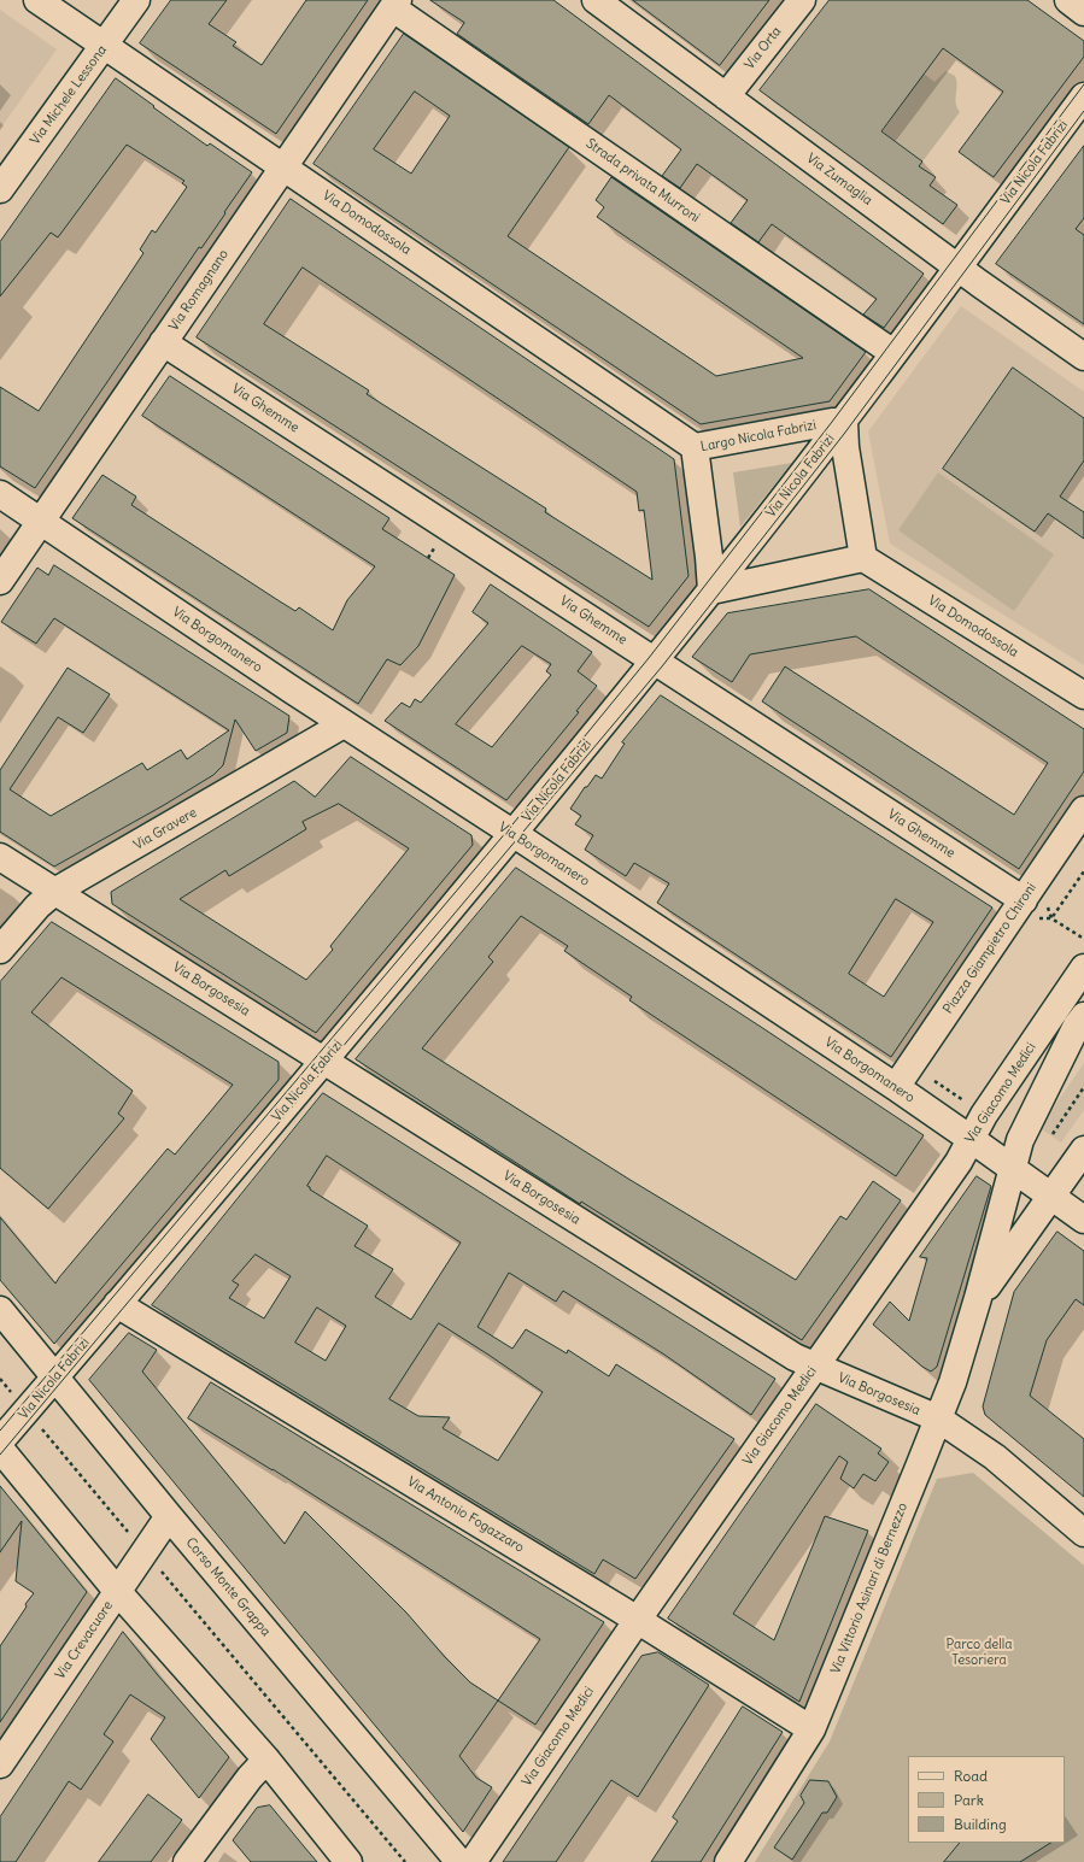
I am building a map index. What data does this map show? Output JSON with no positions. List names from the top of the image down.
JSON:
{
  "streets": {
    "street": [
      "Via Orta",
      "Via Michele Lessona",
      "Via Nicola Fabrizi",
      "Via Zumaglia",
      "Strada privata Murroni",
      "Via Domodossola",
      "Via Romagnano",
      "Via Ghemme",
      "Largo Nicola Fabrizi",
      "Via Borgomanero",
      "Via Gravere",
      "Piazza Giampietro Chironi",
      "Via Borgosesia",
      "Via Giacomo Medici",
      "Via Antonio Fogazzaro",
      "Corso Monte Grappa",
      "Via Vittorio Asinari di Bernezzo",
      "Via Crevacuore"
    ]
  },
  "crossings": [
    ["Via Orta", "Via Zumaglia"],
    ["Via Michele Lessona", "Via Domodossola"],
    ["Via Nicola Fabrizi", "Via Zumaglia"],
    ["Via Nicola Fabrizi", "Strada privata Murroni"],
    ["Via Nicola Fabrizi", "Via Ghemme"],
    ["Via Nicola Fabrizi", "Largo Nicola Fabrizi"],
    ["Via Nicola Fabrizi", "Via Borgomanero"],
    ["Via Nicola Fabrizi", "Via Borgosesia"],
    ["Via Nicola Fabrizi", "Via Antonio Fogazzaro"],
    ["Via Nicola Fabrizi", "Corso Monte Grappa"],
    ["Strada privata Murroni", "Via Romagnano"],
    ["Via Domodossola", "Via Romagnano"],
    ["Via Domodossola", "Largo Nicola Fabrizi"],
    ["Via Romagnano", "Via Ghemme"],
    ["Via Romagnano", "Via Borgomanero"],
    ["Via Ghemme", "Piazza Giampietro Chironi"],
    ["Via Borgomanero", "Via Gravere"],
    ["Via Borgomanero", "Piazza Giampietro Chironi"],
    ["Via Borgomanero", "Via Giacomo Medici"],
    ["Via Borgomanero", "Via Vittorio Asinari di Bernezzo"],
    ["Via Gravere", "Via Borgosesia"],
    ["Via Borgosesia", "Via Giacomo Medici"],
    ["Via Borgosesia", "Via Vittorio Asinari di Bernezzo"],
    ["Via Giacomo Medici", "Via Antonio Fogazzaro"],
    ["Via Antonio Fogazzaro", "Via Vittorio Asinari di Bernezzo"],
    ["Corso Monte Grappa", "Via Crevacuore"]
  ],
  "parks": ["Parco della Tesoriera"],
  "legend": ["Road", "Park", "Building"]
}
